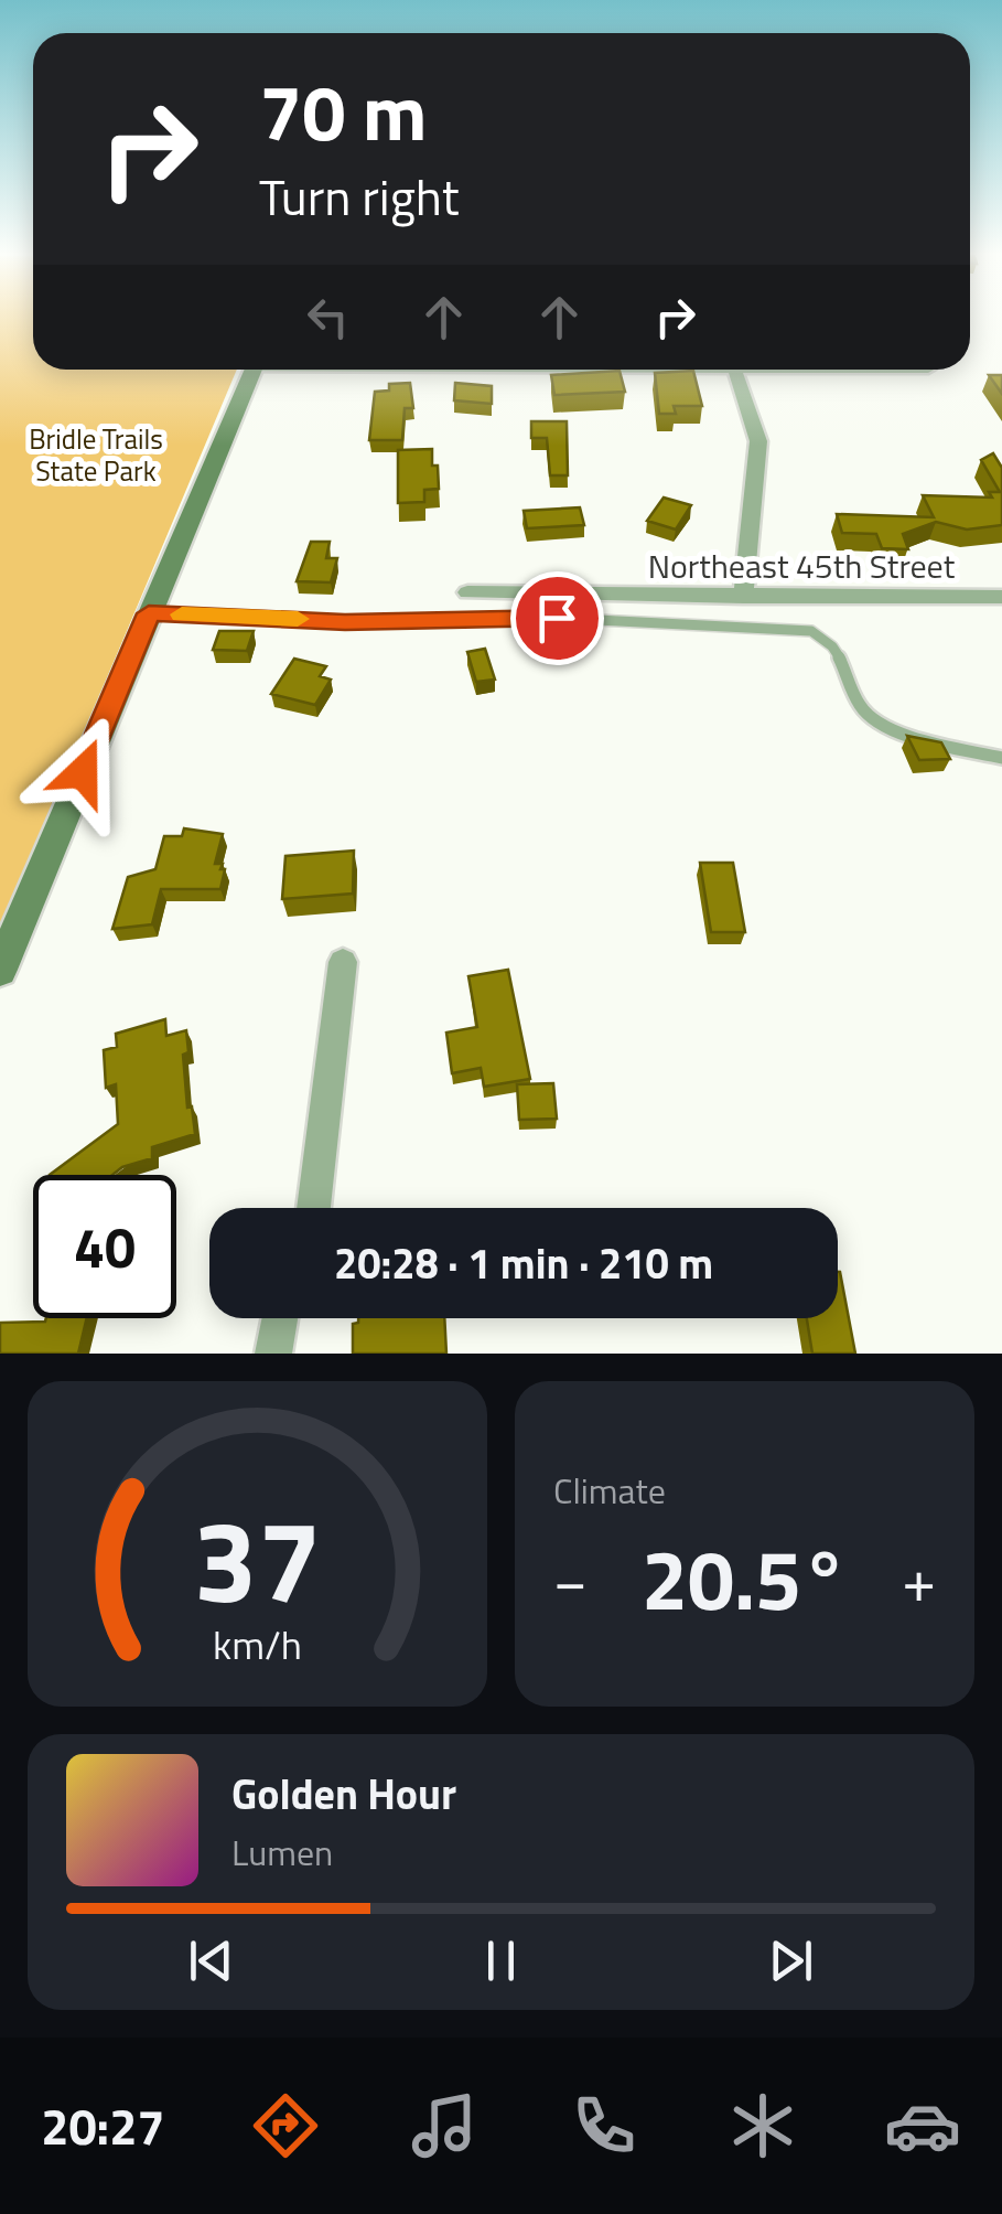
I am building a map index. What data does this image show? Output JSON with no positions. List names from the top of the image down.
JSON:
{
  "streets": {
    "street": ["Northeast 45th Street"]
  },
  "parks": ["Bridle Trails State Park"],
  "page": {
    "turn": ["70 m", "Turn right"],
    "limit": "40",
    "trip": "20:28 · 1 min · 210 m",
    "tile": "Climate",
    "heat": ["−", "20.5°", "+"],
    "song": ["Golden Hour", "Lumen"],
    "tabs": "20:27",
    "gauge": ["37", "km/h"]
  }
}
